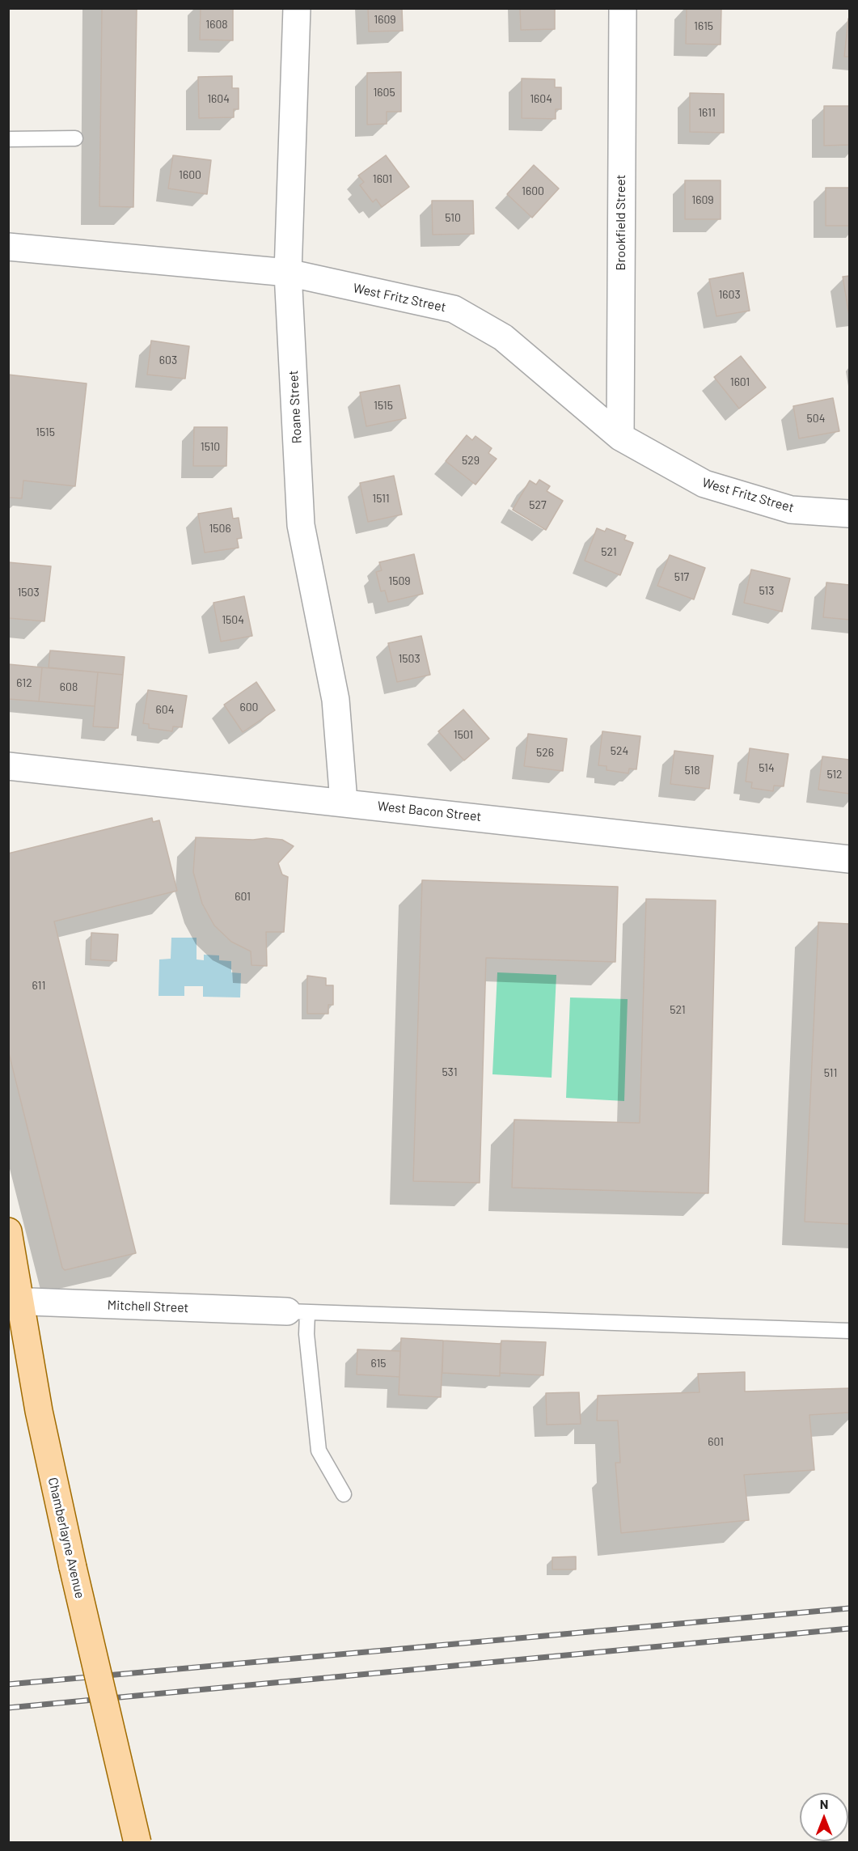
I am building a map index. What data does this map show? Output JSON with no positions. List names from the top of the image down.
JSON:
{
  "streets": {
    "main road": ["Chamberlayne Avenue"],
    "street": [
      "Brookfield Street",
      "West Fritz Street",
      "Roane Street",
      "West Bacon Street",
      "Mitchell Street"
    ]
  },
  "crossings": [
    ["Brookfield Street", "West Fritz Street"],
    ["West Fritz Street", "Roane Street"],
    ["Roane Street", "West Bacon Street"],
    ["Mitchell Street", "Chamberlayne Avenue"]
  ],
  "house_numbers": [
    "1609",
    "1608",
    "1615",
    "1605",
    "1604",
    "1604",
    "1611",
    "1600",
    "1601",
    "1600",
    "1609",
    "510",
    "1603",
    "603",
    "1601",
    "1515",
    "504",
    "1515",
    "1510",
    "529",
    "1511",
    "527",
    "1506",
    "521",
    "517",
    "1509",
    "513",
    "1503",
    "1504",
    "1503",
    "612",
    "608",
    "600",
    "604",
    "1501",
    "524",
    "526",
    "514",
    "518",
    "512",
    "601",
    "611",
    "521",
    "531",
    "511",
    "615",
    "601"
  ],
  "north": "top"
}
